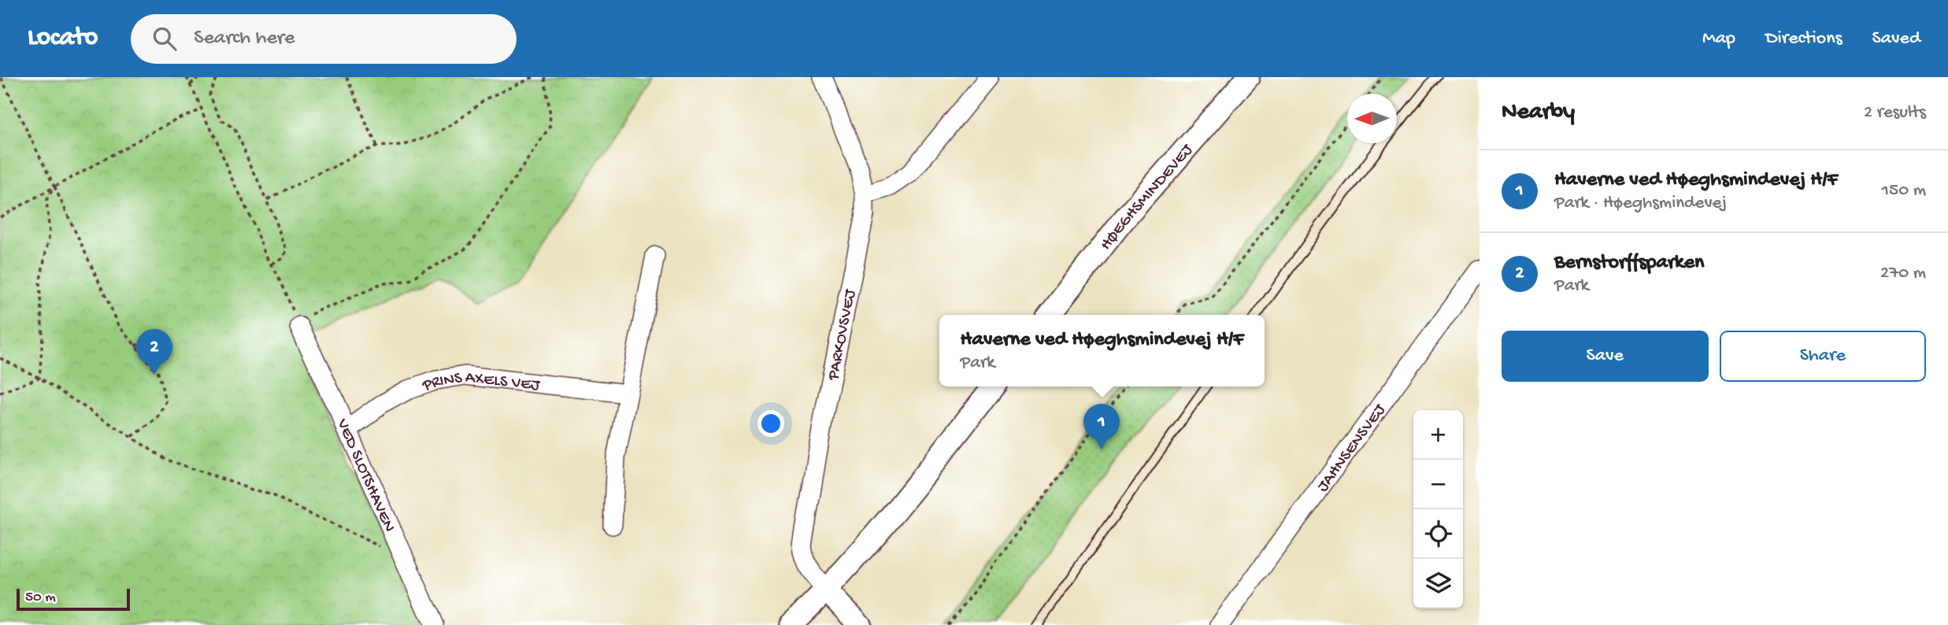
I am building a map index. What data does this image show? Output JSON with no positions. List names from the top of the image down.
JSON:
{
  "streets": {
    "street": [
      "HØEGHSMINDEVEJ",
      "PARKOVSVEJ",
      "PRINS AXELS VEJ",
      "JAHNSENSVEJ",
      "VED SLOTSHAVEN"
    ]
  },
  "crossings": [
    ["PRINS AXELS VEJ", "VED SLOTSHAVEN"]
  ],
  "scale_bar": "50 m",
  "north": "left",
  "page": {
    "header": "Locato",
    "search": "Search here",
    "nav": ["Map", "Directions", "Saved"],
    "heading": ["Nearby", "2 results"],
    "list": [
      {
        "mark": "1",
        "name": "Haverne ved Høeghsmindevej H/F",
        "note": "Park · Høeghsmindevej",
        "value": "150 m"
      },
      {
        "mark": "2",
        "name": "Bernstorffsparken",
        "note": "Park",
        "value": "270 m"
      }
    ],
    "buttons": ["Save", "Share"],
    "popup": ["Haverne ved Høeghsmindevej H/F", "Park"],
    "pins": ["2", "1"],
    "map_buttons": ["+", "−"],
    "scale": "50 m"
  }
}
